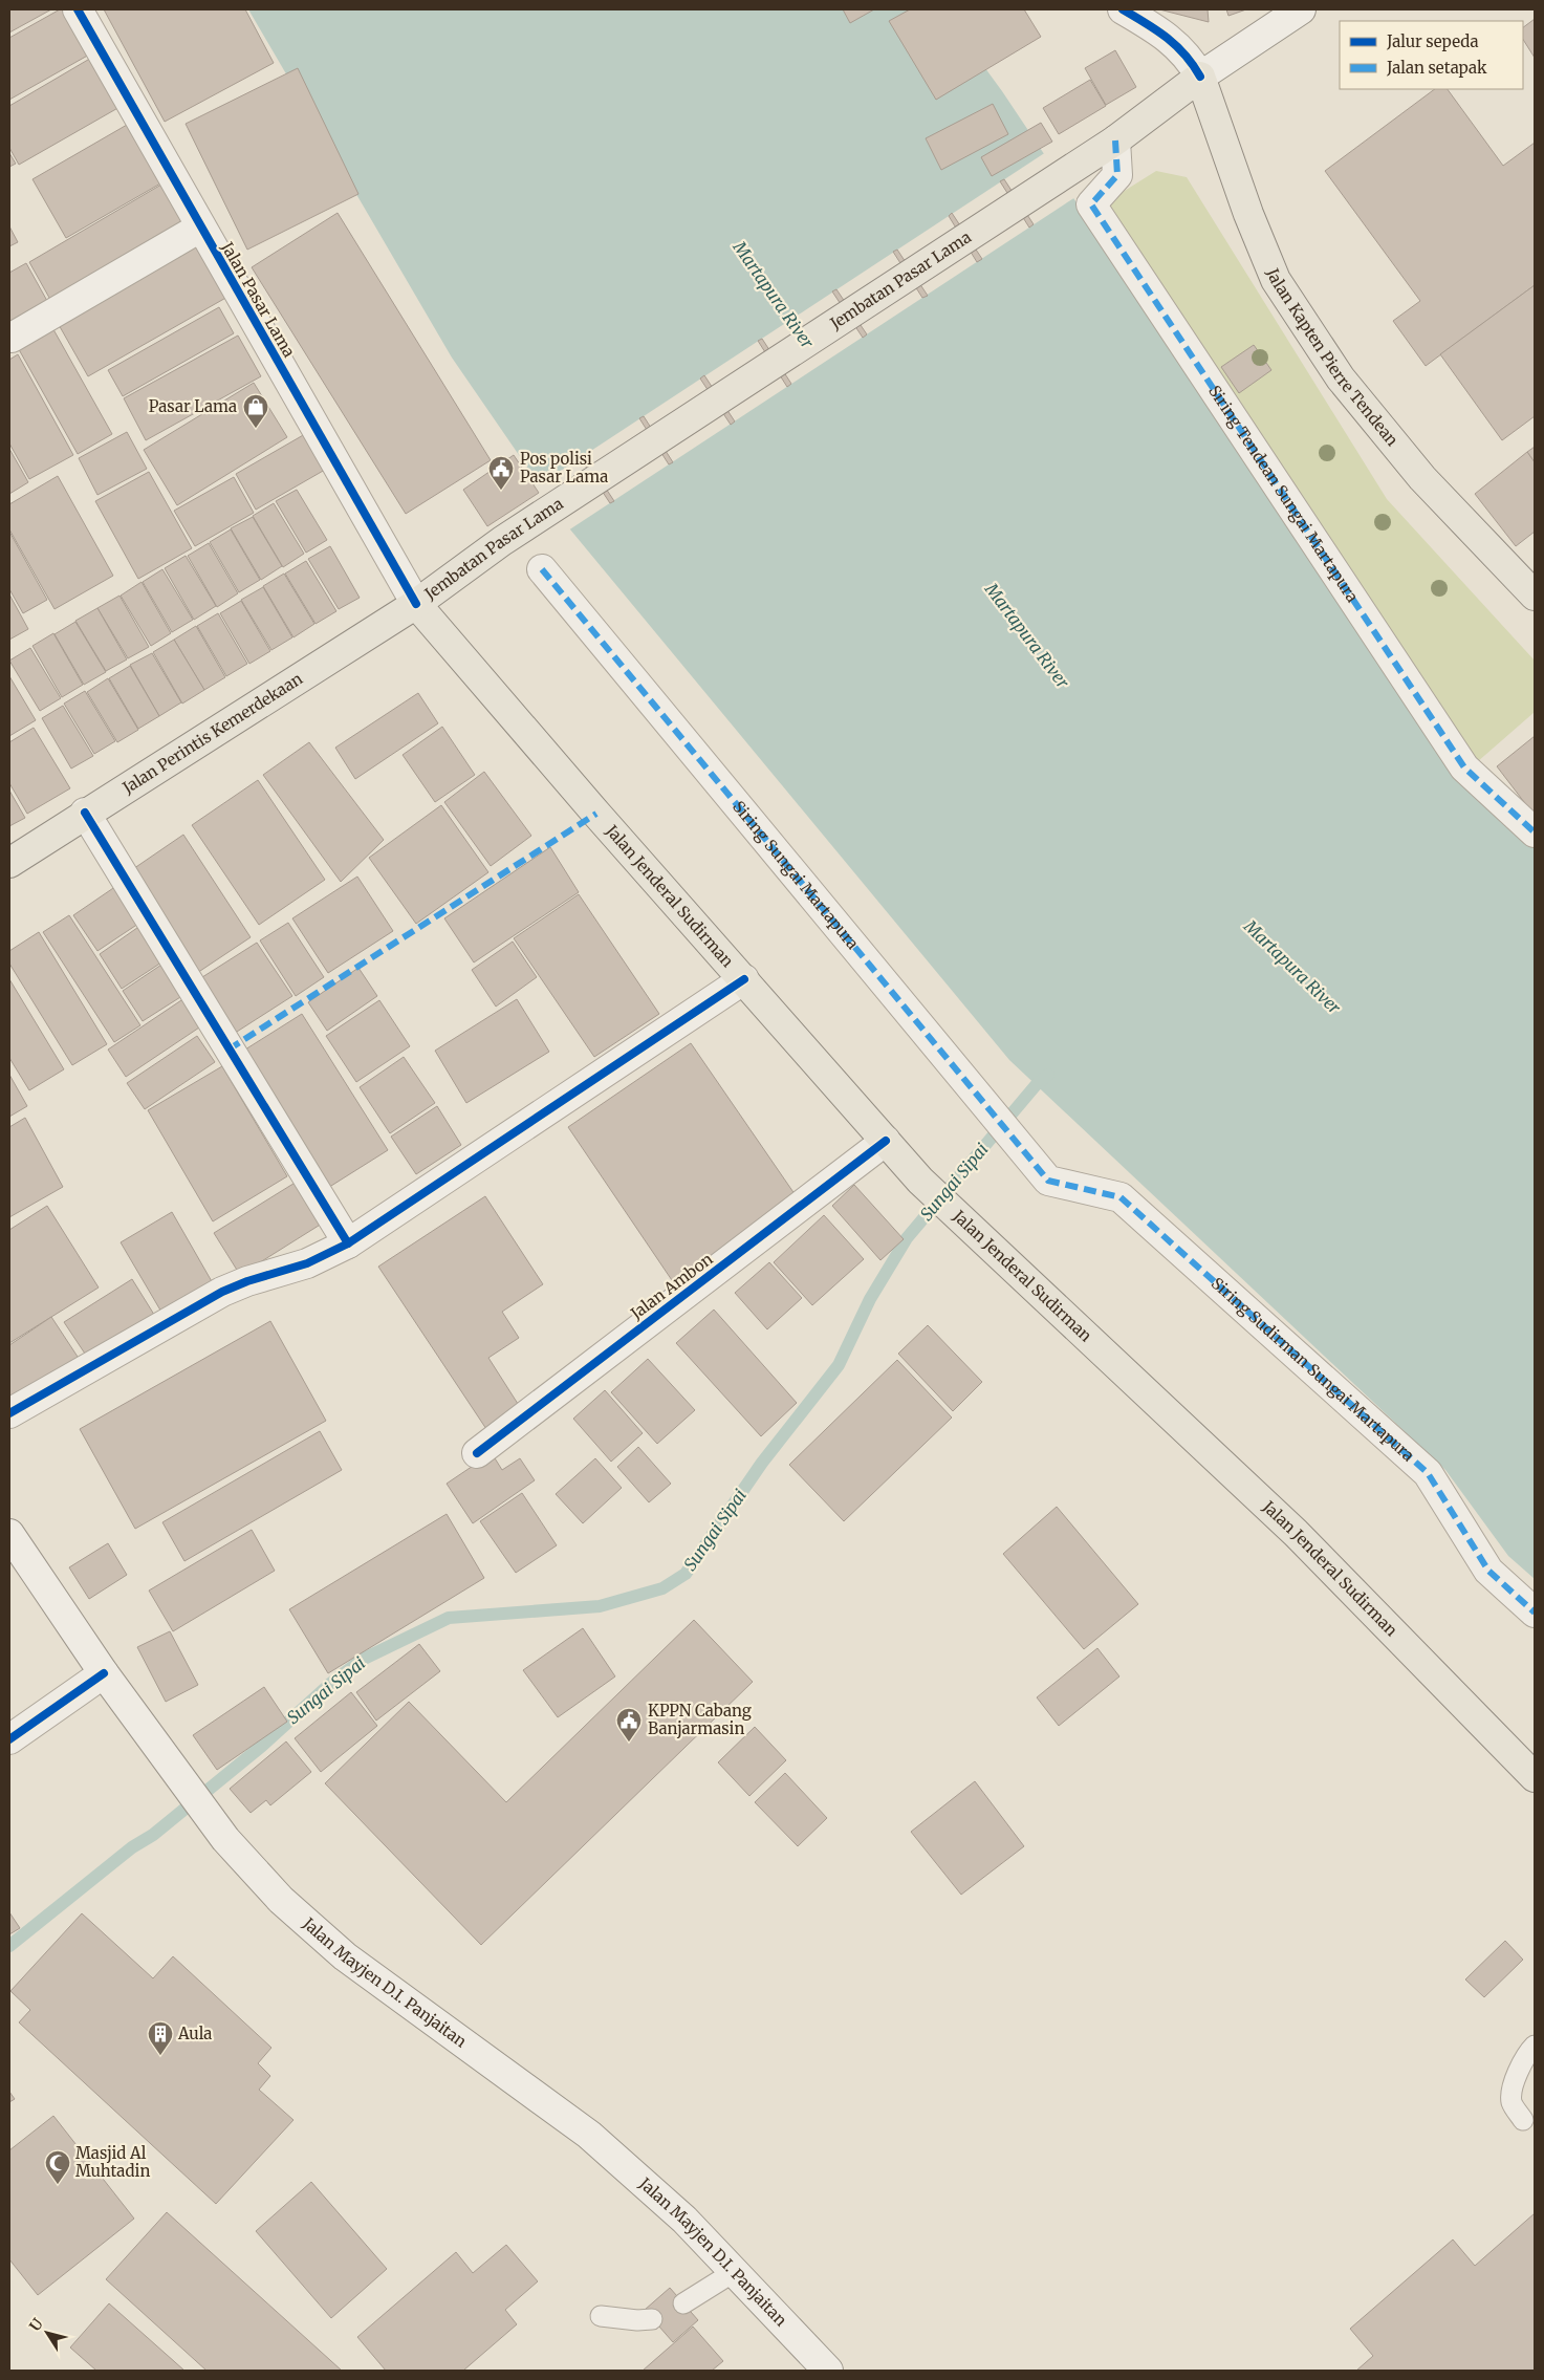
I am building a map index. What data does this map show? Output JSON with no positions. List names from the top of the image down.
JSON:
{
  "streets": {
    "main road": [
      "Jembatan Pasar Lama",
      "Jalan Kapten Pierre Tendean",
      "Jalan Perintis Kemerdekaan",
      "Jalan Jenderal Sudirman"
    ],
    "street": [
      "Jalan Pasar Lama",
      "Siring Tendean Sungai Martapura",
      "Siring Sungai Martapura",
      "Jalan Ambon",
      "Siring Sudirman Sungai Martapura",
      "Jalan Mayjen D.I. Panjaitan"
    ]
  },
  "crossings": [
    ["Jembatan Pasar Lama", "Jalan Pasar Lama"],
    ["Jembatan Pasar Lama", "Jalan Kapten Pierre Tendean"],
    ["Jembatan Pasar Lama", "Siring Tendean Sungai Martapura"],
    ["Jembatan Pasar Lama", "Jalan Perintis Kemerdekaan"],
    ["Jembatan Pasar Lama", "Jalan Jenderal Sudirman"],
    ["Jalan Pasar Lama", "Jalan Perintis Kemerdekaan"],
    ["Jalan Pasar Lama", "Jalan Jenderal Sudirman"],
    ["Jalan Perintis Kemerdekaan", "Jalan Jenderal Sudirman"],
    ["Siring Sungai Martapura", "Siring Sudirman Sungai Martapura"],
    ["Jalan Jenderal Sudirman", "Jalan Ambon"]
  ],
  "water": ["Martapura River", "Sungai Sipai"],
  "places": {
    "shop": ["Pasar Lama"],
    "public building": ["Pos polisi Pasar Lama", "KPPN Cabang Banjarmasin"],
    "building": ["Aula"],
    "mosque": ["Masjid Al Muhtadin"]
  },
  "legend": ["Jalur sepeda", "Jalan setapak"],
  "north": "top left"
}
